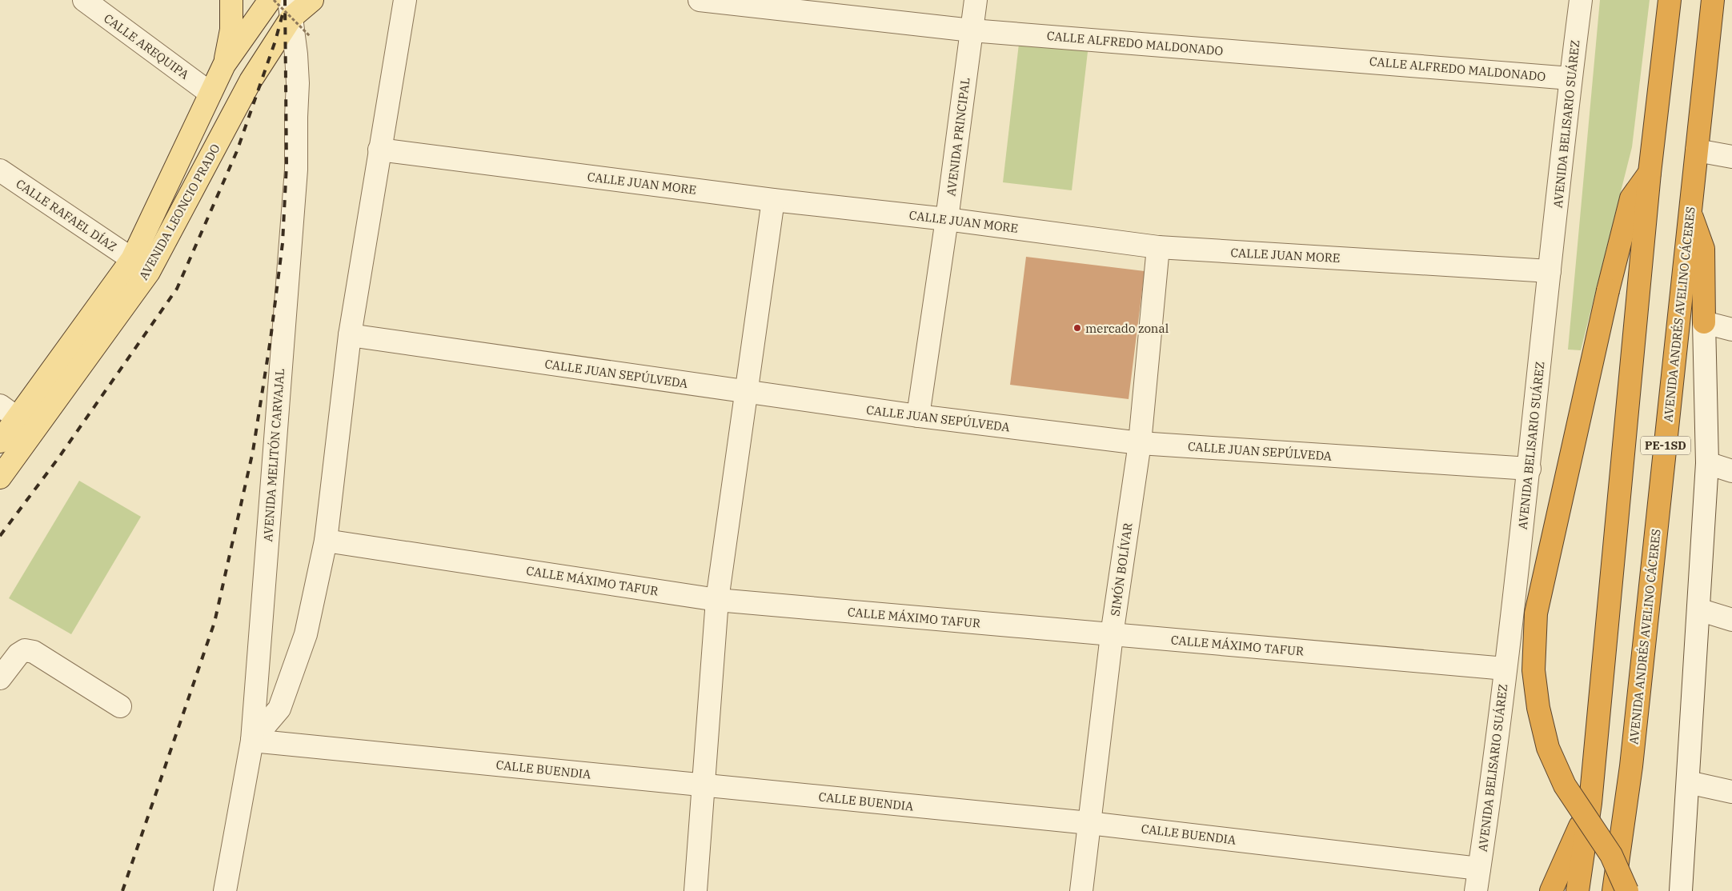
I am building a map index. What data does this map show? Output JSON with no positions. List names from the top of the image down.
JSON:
{
  "streets": {
    "highway": ["AVENIDA ANDRÉS AVELINO CÁCERES", "PE-1SD"],
    "main road": ["AVENIDA LEONCIO PRADO"],
    "street": [
      "CALLE ALFREDO MALDONADO",
      "CALLE AREQUIPA",
      "AVENIDA BELISARIO SUÁREZ",
      "AVENIDA PRINCIPAL",
      "CALLE JUAN MORE",
      "CALLE RAFAEL DÍAZ",
      "CALLE JUAN SEPÚLVEDA",
      "AVENIDA MELITÓN CARVAJAL",
      "SIMÓN BOLÍVAR",
      "CALLE MÁXIMO TAFUR",
      "CALLE BUENDIA"
    ]
  },
  "crossings": [
    ["CALLE ALFREDO MALDONADO", "AVENIDA BELISARIO SUÁREZ"],
    ["CALLE ALFREDO MALDONADO", "AVENIDA PRINCIPAL"],
    ["CALLE AREQUIPA", "AVENIDA LEONCIO PRADO"],
    ["AVENIDA BELISARIO SUÁREZ", "CALLE JUAN MORE"],
    ["AVENIDA BELISARIO SUÁREZ", "CALLE JUAN SEPÚLVEDA"],
    ["AVENIDA BELISARIO SUÁREZ", "CALLE MÁXIMO TAFUR"],
    ["AVENIDA BELISARIO SUÁREZ", "CALLE BUENDIA"],
    ["AVENIDA PRINCIPAL", "CALLE JUAN MORE"],
    ["AVENIDA PRINCIPAL", "CALLE JUAN SEPÚLVEDA"],
    ["CALLE JUAN MORE", "SIMÓN BOLÍVAR"],
    ["AVENIDA LEONCIO PRADO", "CALLE RAFAEL DÍAZ"],
    ["AVENIDA LEONCIO PRADO", "AVENIDA MELITÓN CARVAJAL"],
    ["CALLE JUAN SEPÚLVEDA", "SIMÓN BOLÍVAR"],
    ["AVENIDA MELITÓN CARVAJAL", "CALLE BUENDIA"],
    ["SIMÓN BOLÍVAR", "CALLE MÁXIMO TAFUR"],
    ["SIMÓN BOLÍVAR", "CALLE BUENDIA"]
  ],
  "places": ["mercado zonal"]
}
